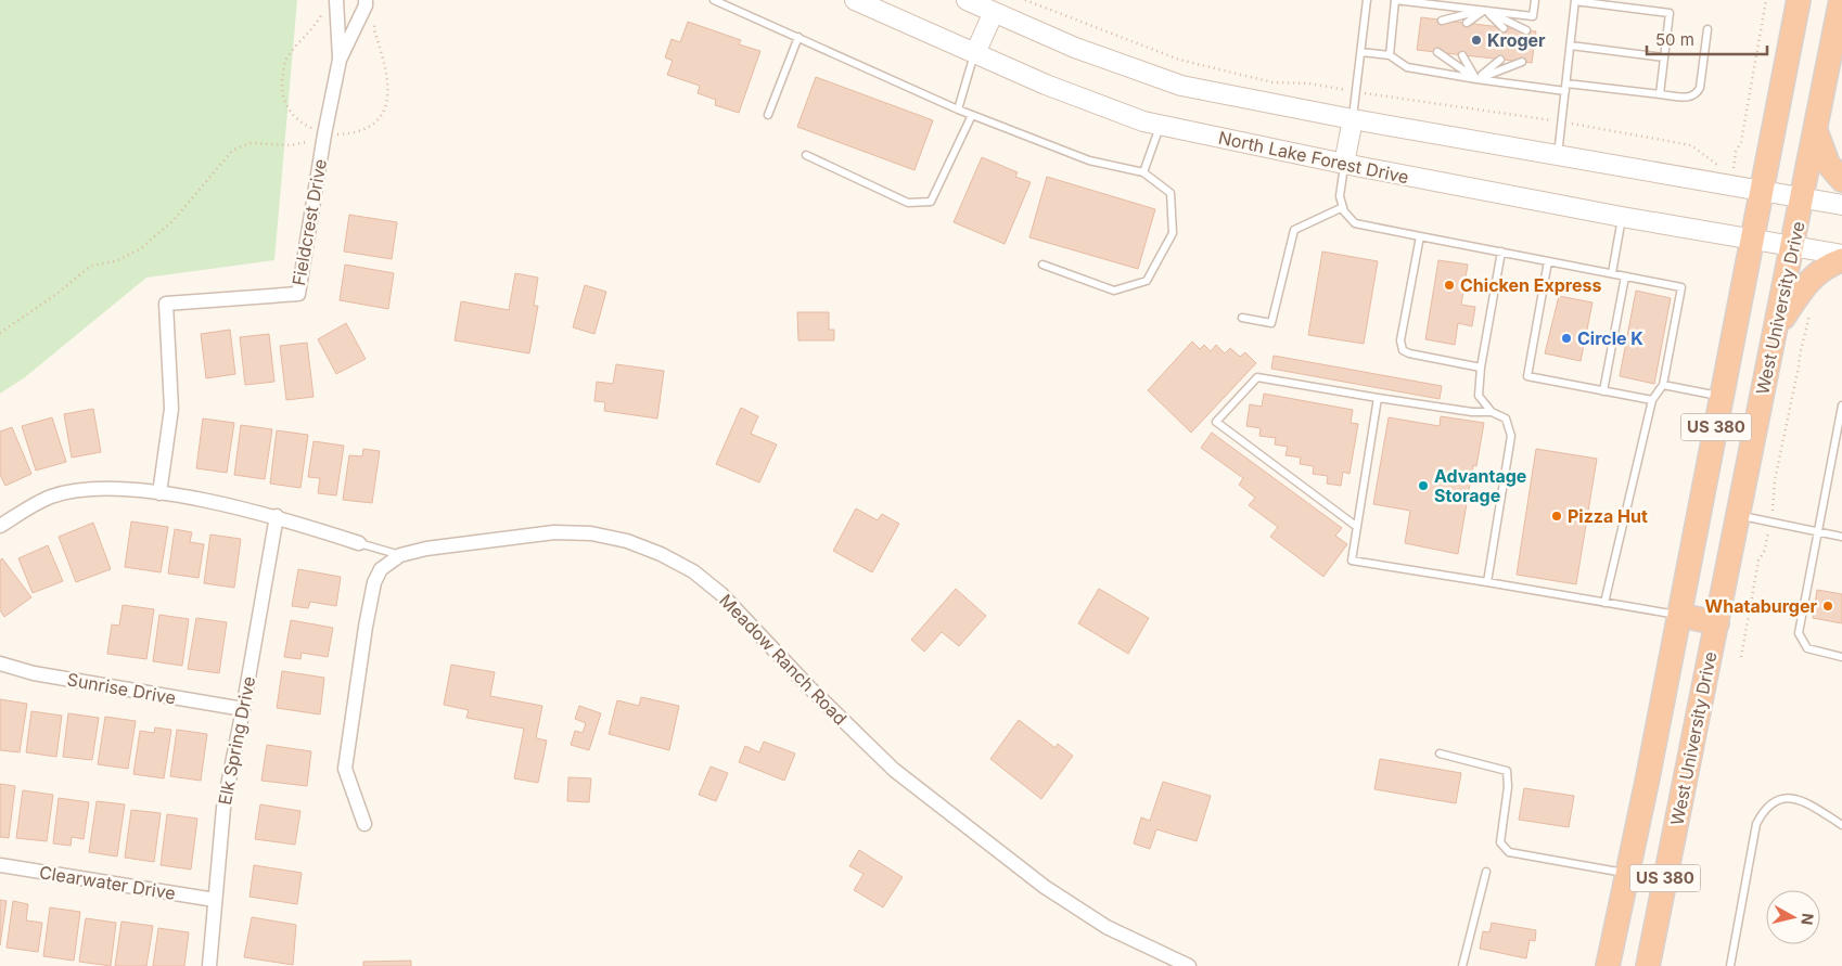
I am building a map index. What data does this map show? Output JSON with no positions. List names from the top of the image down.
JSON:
{
  "streets": {
    "highway": ["West University Drive", "US 380"],
    "main road": ["North Lake Forest Drive"],
    "street": [
      "Fieldcrest Drive",
      "Meadow Ranch Road",
      "Sunrise Drive",
      "Elk Spring Drive",
      "Clearwater Drive"
    ]
  },
  "crossings": [
    ["North Lake Forest Drive", "West University Drive"],
    ["North Lake Forest Drive", "US 380"],
    ["Sunrise Drive", "Elk Spring Drive"],
    ["Elk Spring Drive", "Clearwater Drive"]
  ],
  "places": [
    "Kroger",
    "Chicken Express",
    "Circle K",
    "Advantage Storage",
    "Pizza Hut",
    "Whataburger"
  ],
  "scale_bar": "50 m",
  "north": "right"
}
